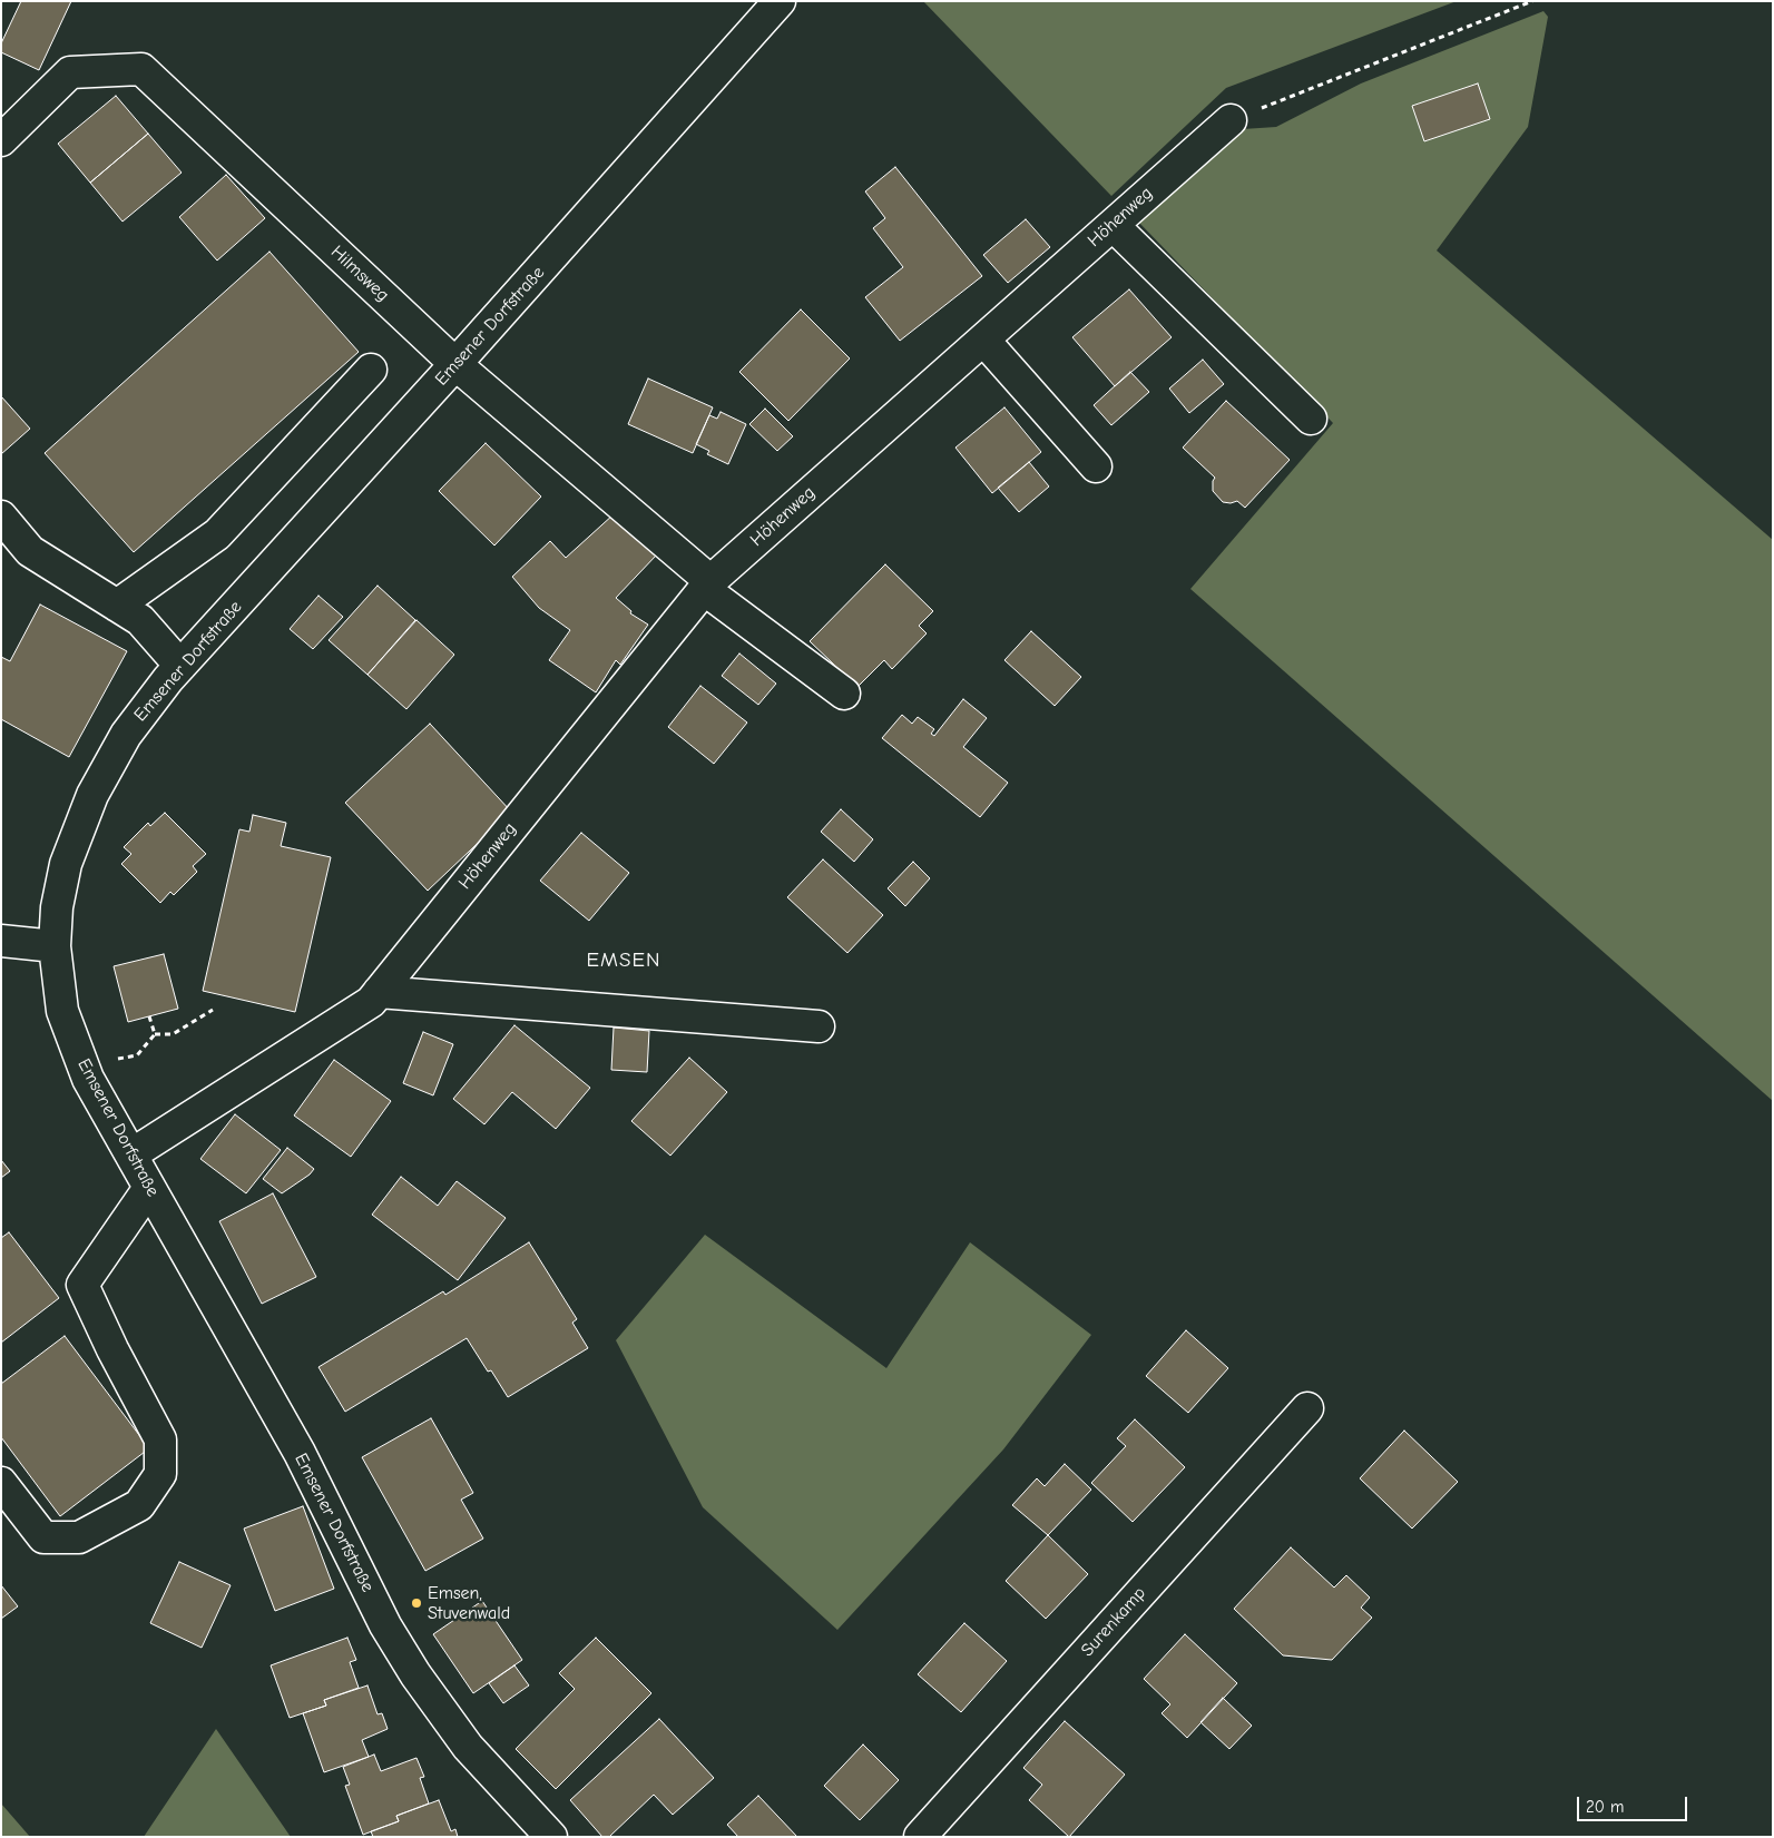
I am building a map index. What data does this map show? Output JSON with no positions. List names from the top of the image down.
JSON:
{
  "streets": {
    "street": [
      "Höhenweg",
      "Hilmsweg",
      "Emsener Dorfstraße",
      "Surenkamp"
    ]
  },
  "crossings": [
    ["Höhenweg", "Hilmsweg"],
    ["Höhenweg", "Emsener Dorfstraße"],
    ["Hilmsweg", "Emsener Dorfstraße"]
  ],
  "districts": ["EMSEN"],
  "places": ["Emsen, Stuvenwald"],
  "scale_bar": "20 m"
}
